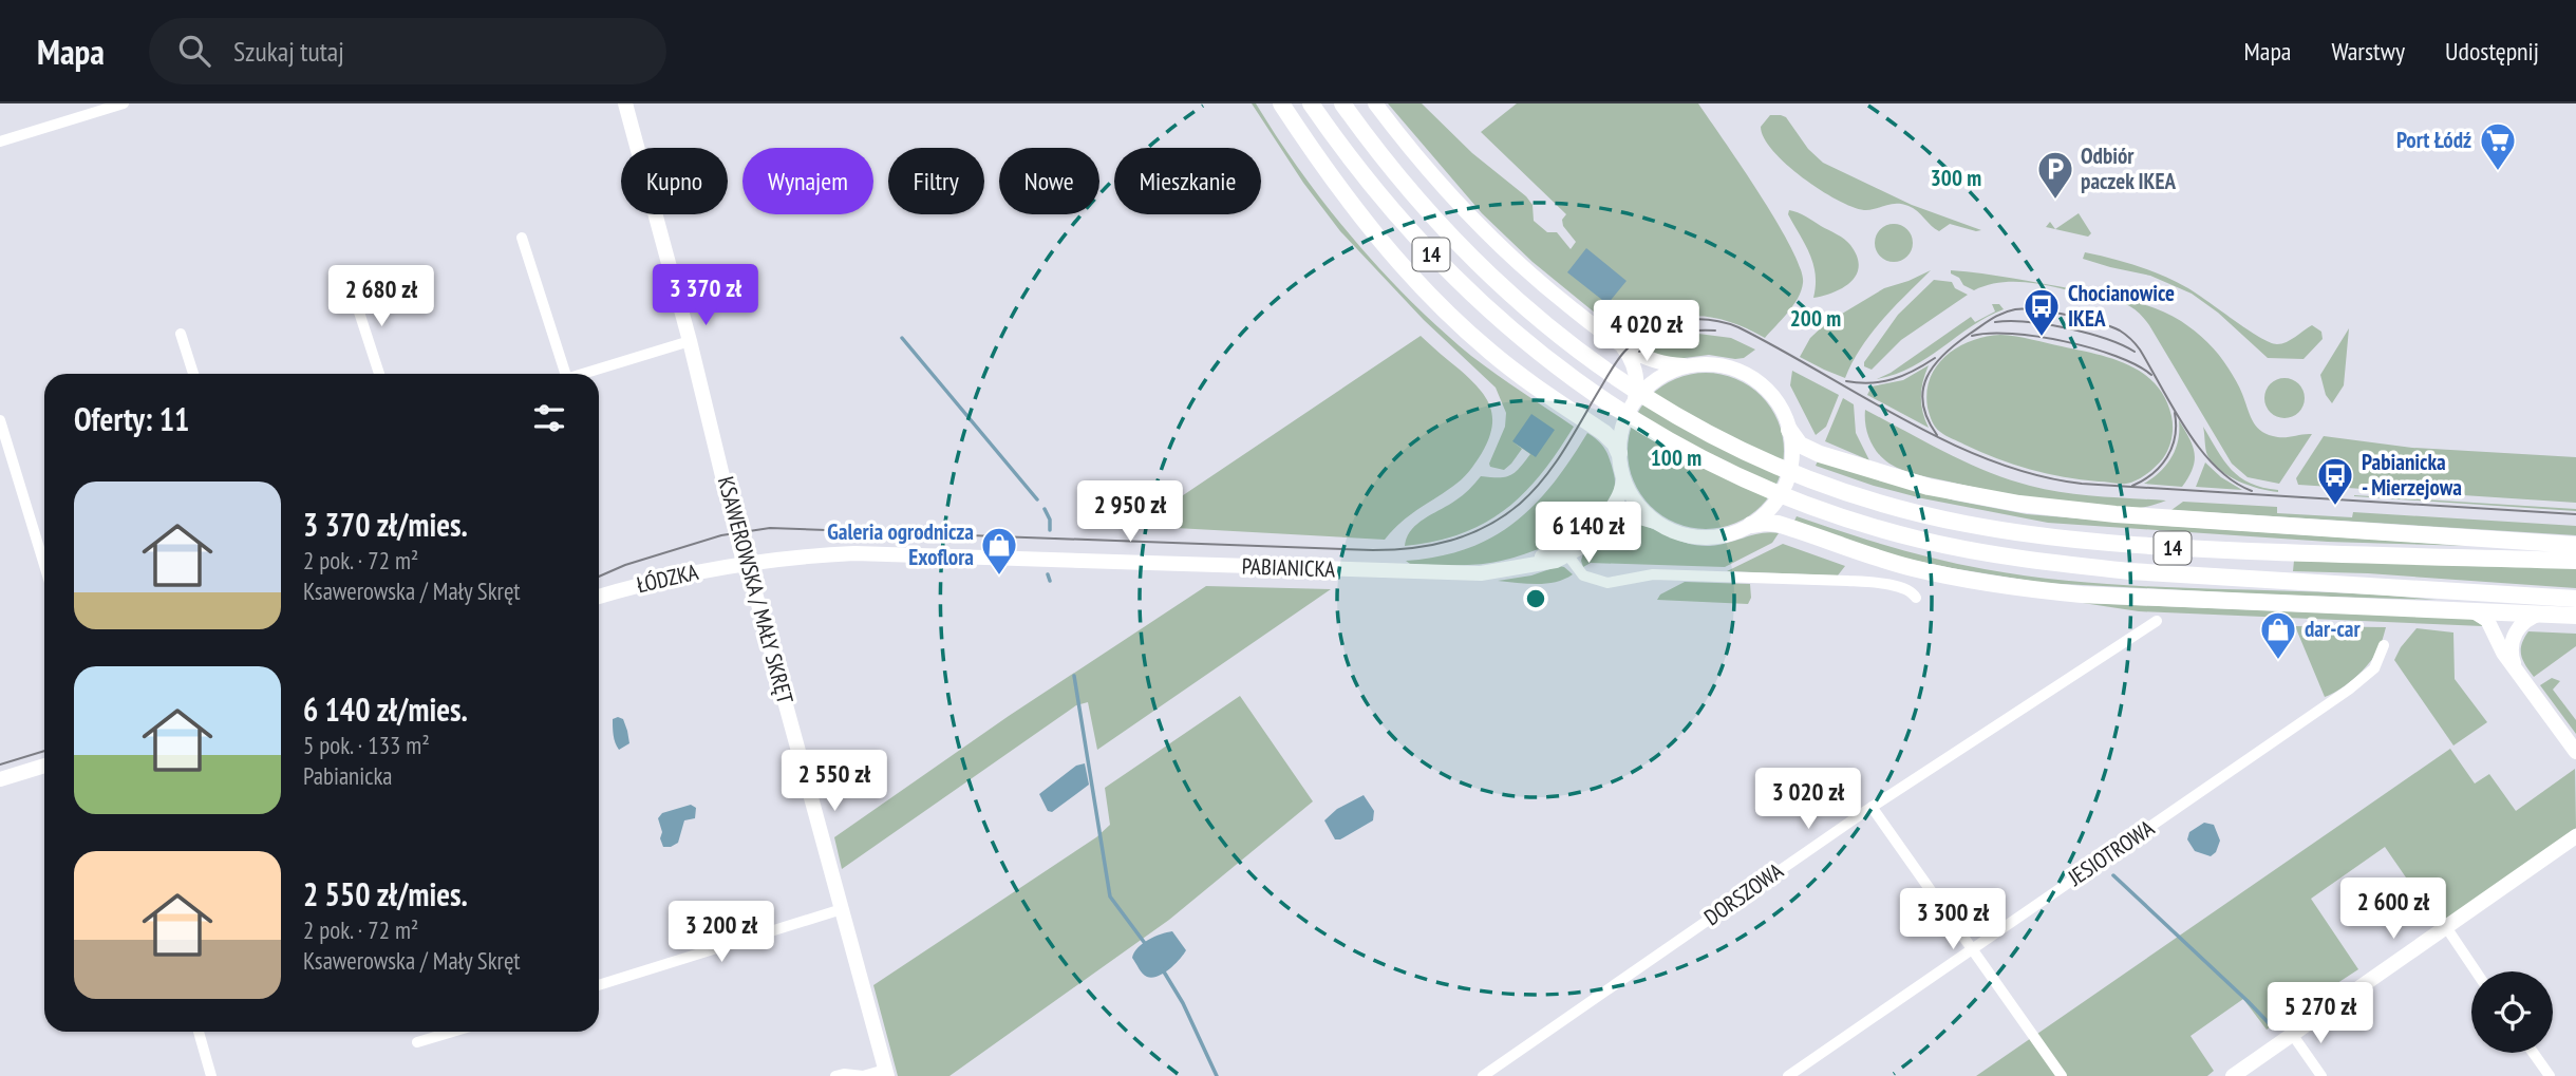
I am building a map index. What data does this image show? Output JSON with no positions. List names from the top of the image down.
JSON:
{
  "streets": {
    "main road": [
      "14",
      "PABIANICKA",
      "ŁÓDZKA",
      "KSAWEROWSKA / MAŁY SKRĘT"
    ],
    "street": ["JESIOTROWA", "DORSZOWA"]
  },
  "crossings": [
    ["PABIANICKA", "ŁÓDZKA"],
    ["PABIANICKA", "KSAWEROWSKA / MAŁY SKRĘT"],
    ["ŁÓDZKA", "KSAWEROWSKA / MAŁY SKRĘT"]
  ],
  "places": {
    "supermarket": ["Port Łódź"],
    "parking": ["Odbiór paczek IKEA"],
    "bus stop": ["Chocianowice IKEA", "Pabianicka - Mierzejowa"],
    "shop": ["Galeria ogrodnicza Exoflora", "dar-car"]
  },
  "page": {
    "header": "Mapa",
    "search": "Szukaj tutaj",
    "nav": ["Mapa", "Warstwy", "Udostępnij"],
    "chip": [
      "Kupno",
      "Wynajem",
      "Filtry",
      "Nowe",
      "Mieszkanie"
    ],
    "price": [
      "3 370 zł",
      "2 680 zł",
      "4 020 zł",
      "2 950 zł",
      "6 140 zł",
      "2 550 zł",
      "3 020 zł",
      "2 600 zł",
      "3 300 zł",
      "3 200 zł",
      "5 270 zł"
    ],
    "heading": "Oferty: 11",
    "list": [
      {
        "name": "3 370 zł/mies.",
        "note": "2 pok. · 72 m² · Ksawerowska / Mały Skręt"
      },
      {
        "name": "6 140 zł/mies.",
        "note": "5 pok. · 133 m² · Pabianicka"
      },
      {
        "name": "2 550 zł/mies.",
        "note": "2 pok. · 72 m² · Ksawerowska / Mały Skręt"
      }
    ]
  },
  "rings": ["300 m", "200 m", "100 m"]
}
